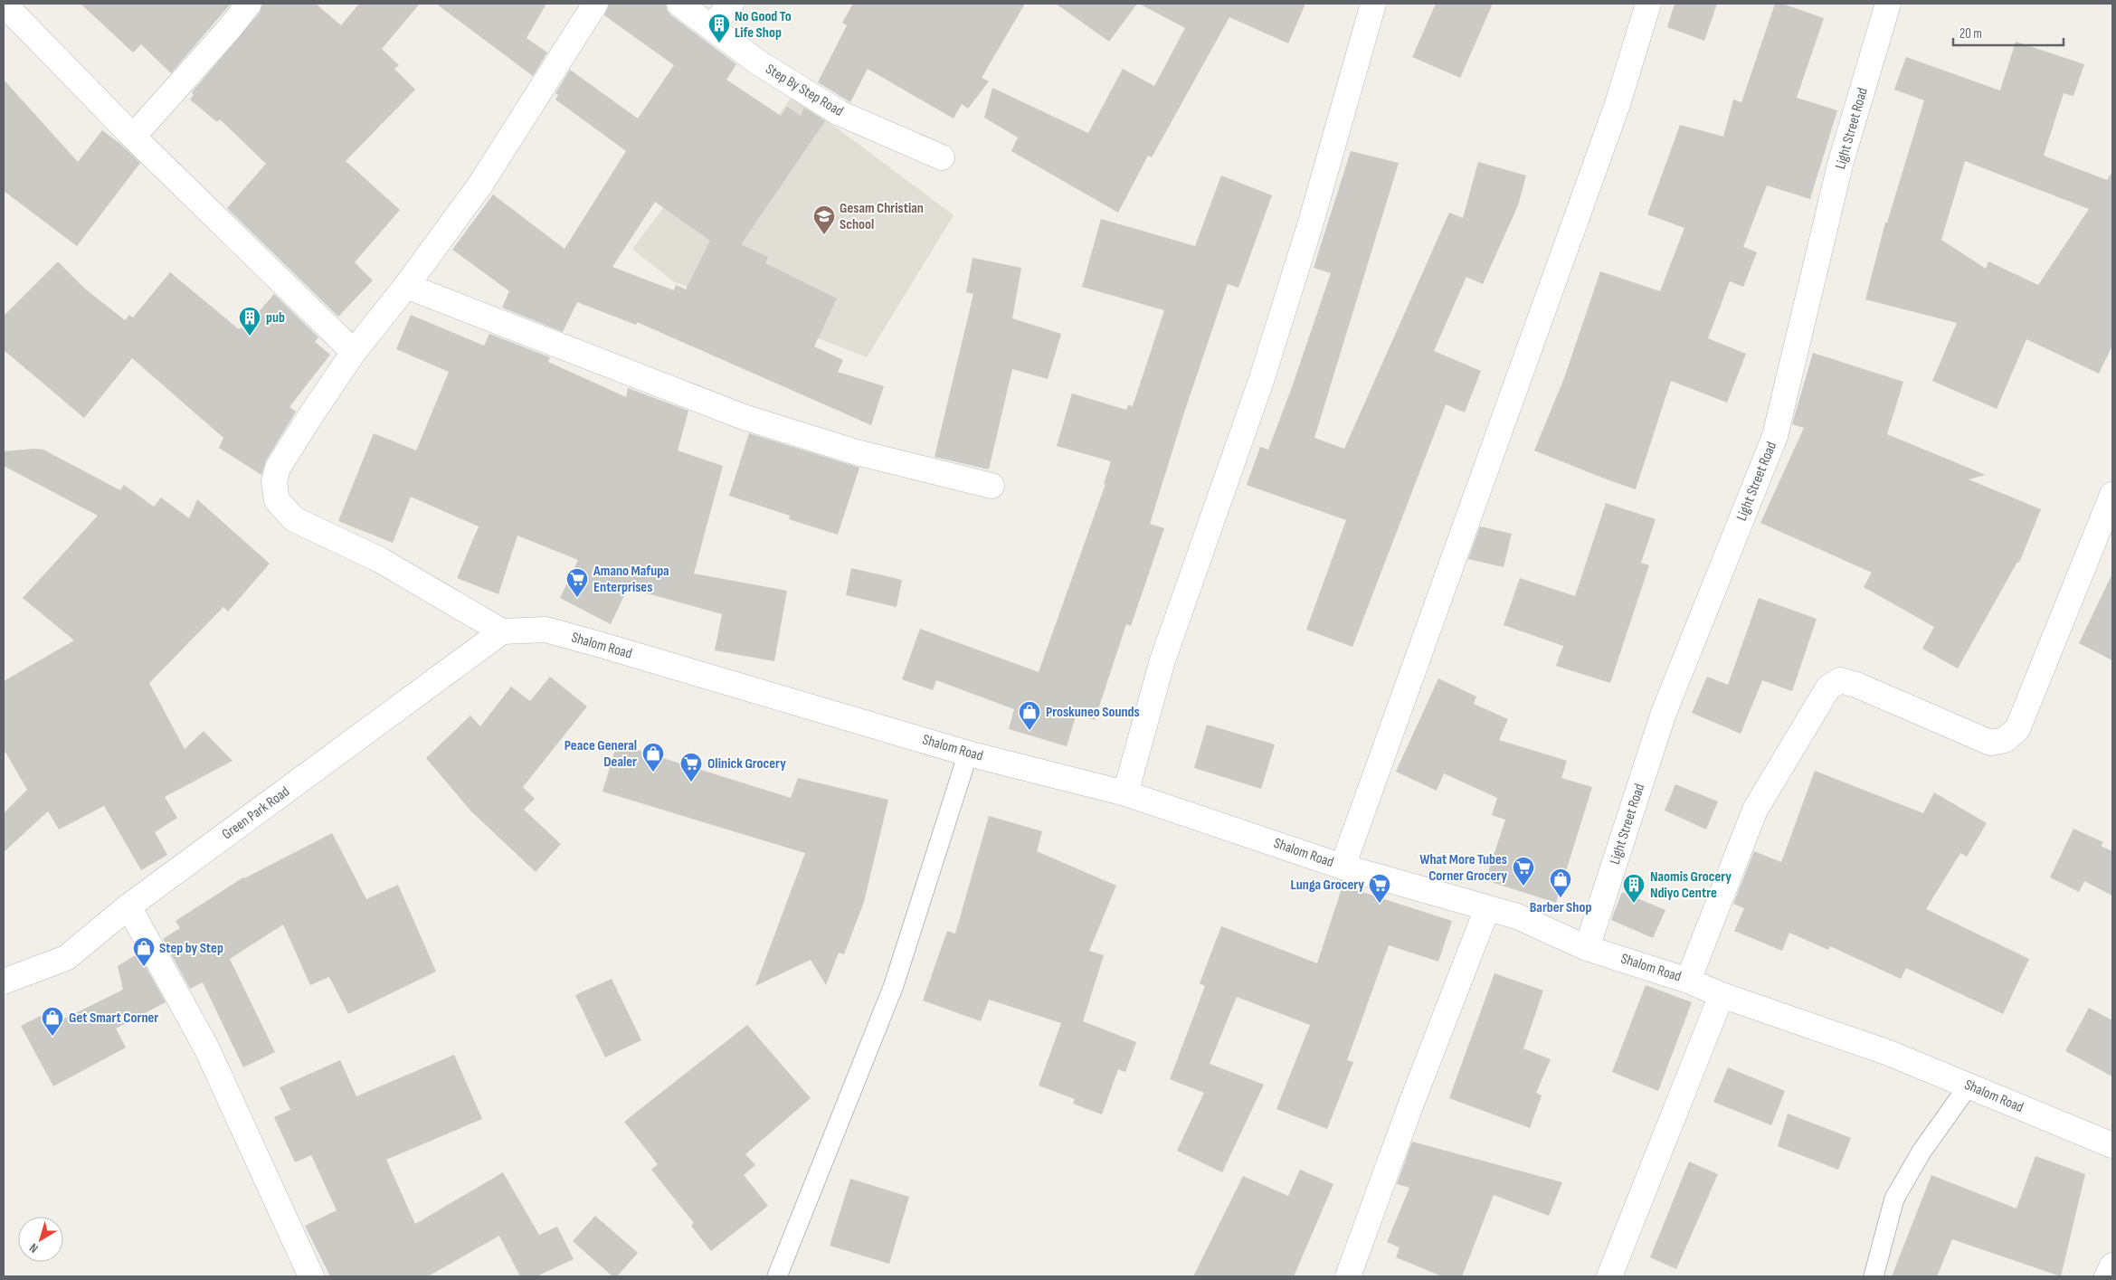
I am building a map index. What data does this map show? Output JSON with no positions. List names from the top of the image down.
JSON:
{
  "streets": {
    "street": [
      "Step By Step Road",
      "Light Street Road",
      "Shalom Road",
      "Green Park Road"
    ]
  },
  "crossings": [
    ["Light Street Road", "Shalom Road"],
    ["Shalom Road", "Green Park Road"]
  ],
  "places": {
    "building": ["No Good To Life Shop", "pub", "Naomis Grocery Ndiyo Centre"],
    "school or university": ["Gesam Christian School"],
    "supermarket": [
      "Amano Mafupa Enterprises",
      "Olinick Grocery",
      "What More Tubes Corner Grocery",
      "Lunga Grocery"
    ],
    "shop": [
      "Proskuneo Sounds",
      "Peace General Dealer",
      "Barber Shop",
      "Step by Step",
      "Get Smart Corner"
    ]
  },
  "scale_bar": "20 m",
  "north": "bottom left"
}
